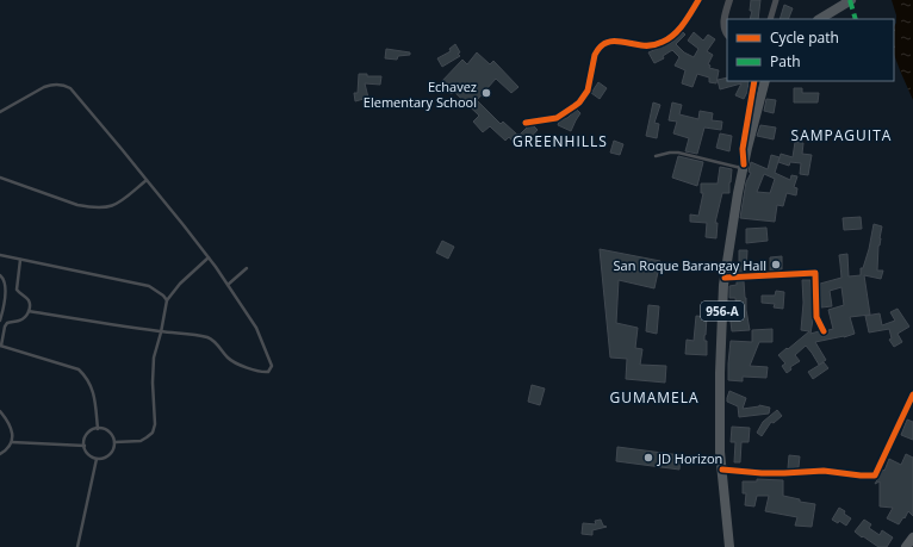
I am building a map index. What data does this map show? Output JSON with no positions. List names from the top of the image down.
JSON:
{
  "streets": {
    "main road": ["956-A"]
  },
  "districts": ["SAMPAGUITA", "GREENHILLS", "GUMAMELA"],
  "places": ["Echavez Elementary School", "San Roque Barangay Hall", "JD Horizon"],
  "legend": ["Cycle path", "Path"]
}
